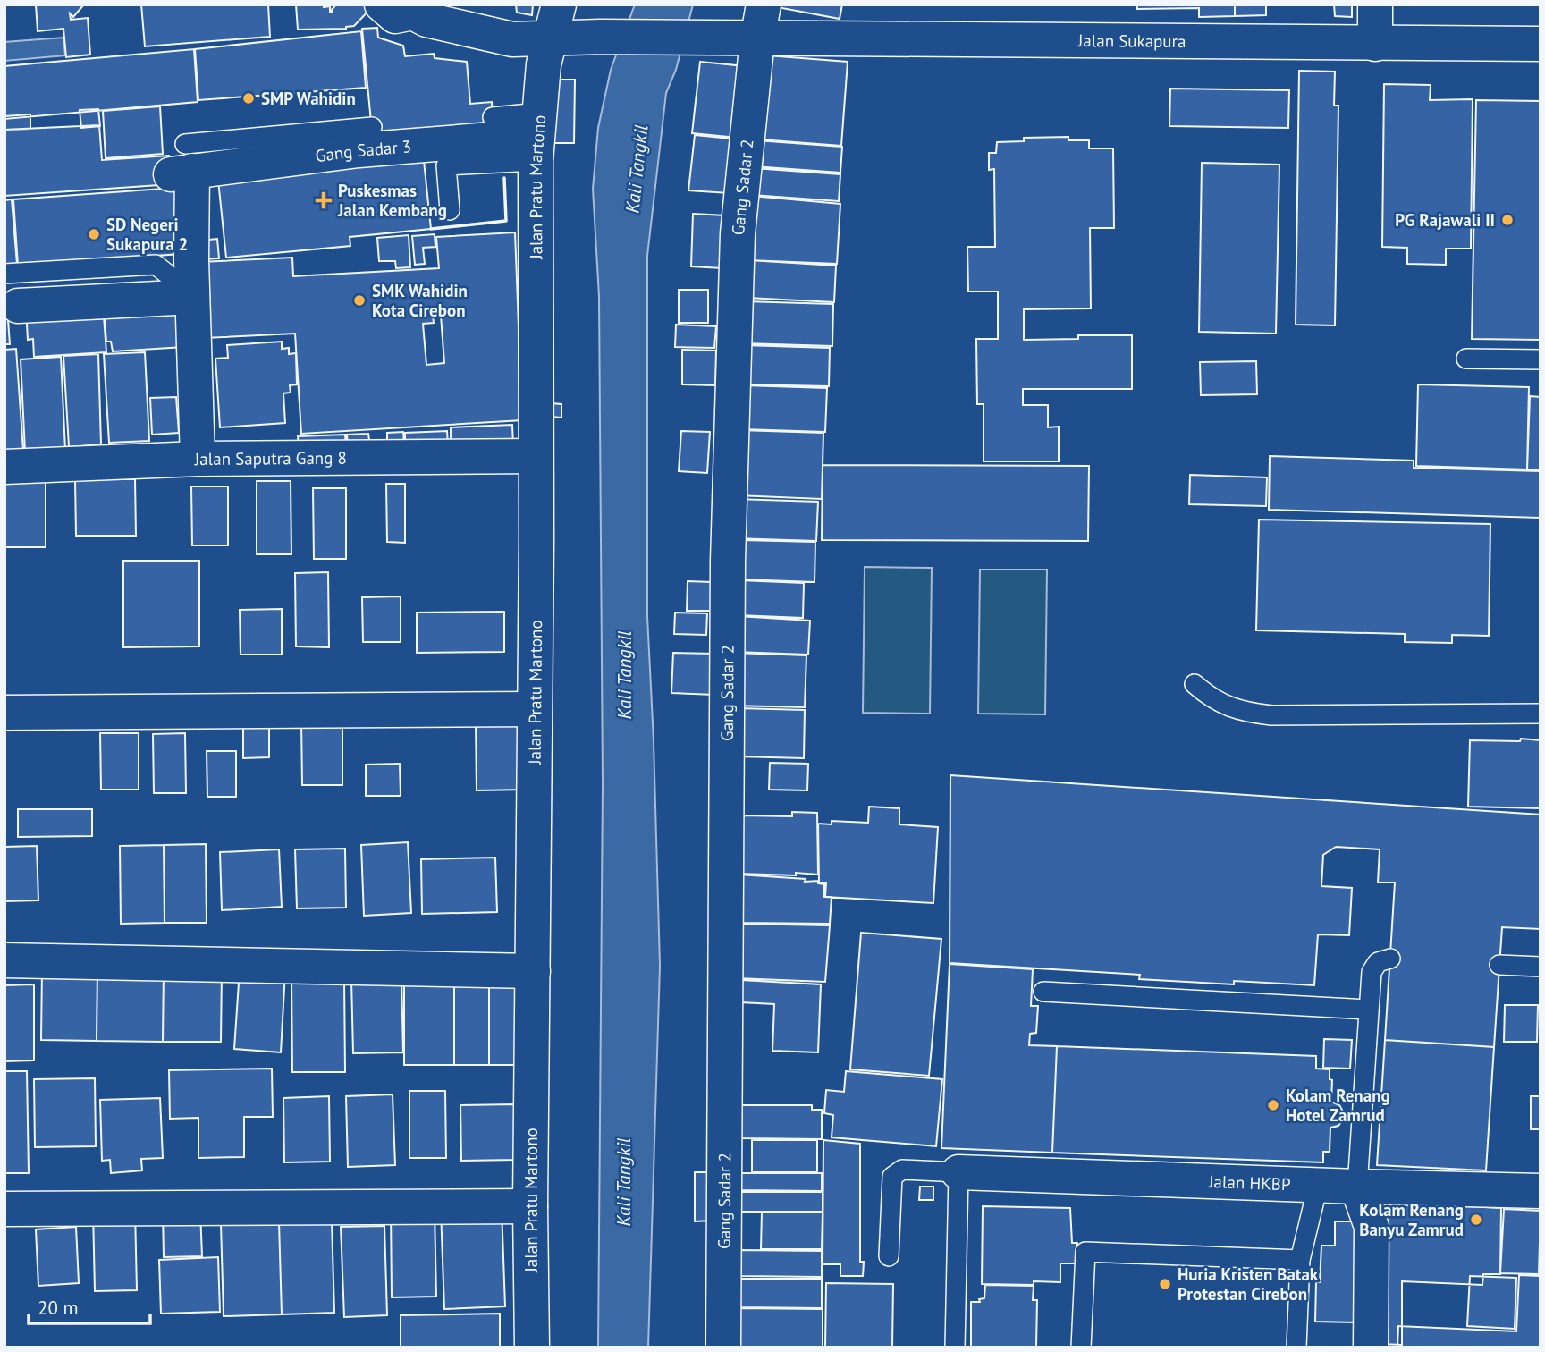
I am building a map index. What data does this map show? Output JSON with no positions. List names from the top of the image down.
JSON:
{
  "streets": {
    "street": [
      "Jalan Sukapura",
      "Gang Sadar 3",
      "Jalan Pratu Martono",
      "Gang Sadar 2",
      "Jalan Saputra Gang 8",
      "Jalan HKBP"
    ]
  },
  "crossings": [
    ["Jalan Sukapura", "Jalan Pratu Martono"],
    ["Jalan Sukapura", "Gang Sadar 2"],
    ["Gang Sadar 3", "Jalan Pratu Martono"],
    ["Jalan Pratu Martono", "Jalan Saputra Gang 8"]
  ],
  "water": ["Kali Tangkil"],
  "places": {
    "other": [
      "SMP Wahidin",
      "PG Rajawali II",
      "SD Negeri Sukapura 2",
      "SMK Wahidin Kota Cirebon",
      "Kolam Renang Hotel Zamrud",
      "Kolam Renang Banyu Zamrud",
      "Huria Kristen Batak Protestan Cirebon"
    ],
    "health": ["Puskesmas Jalan Kembang"]
  },
  "scale_bar": "20 m"
}
